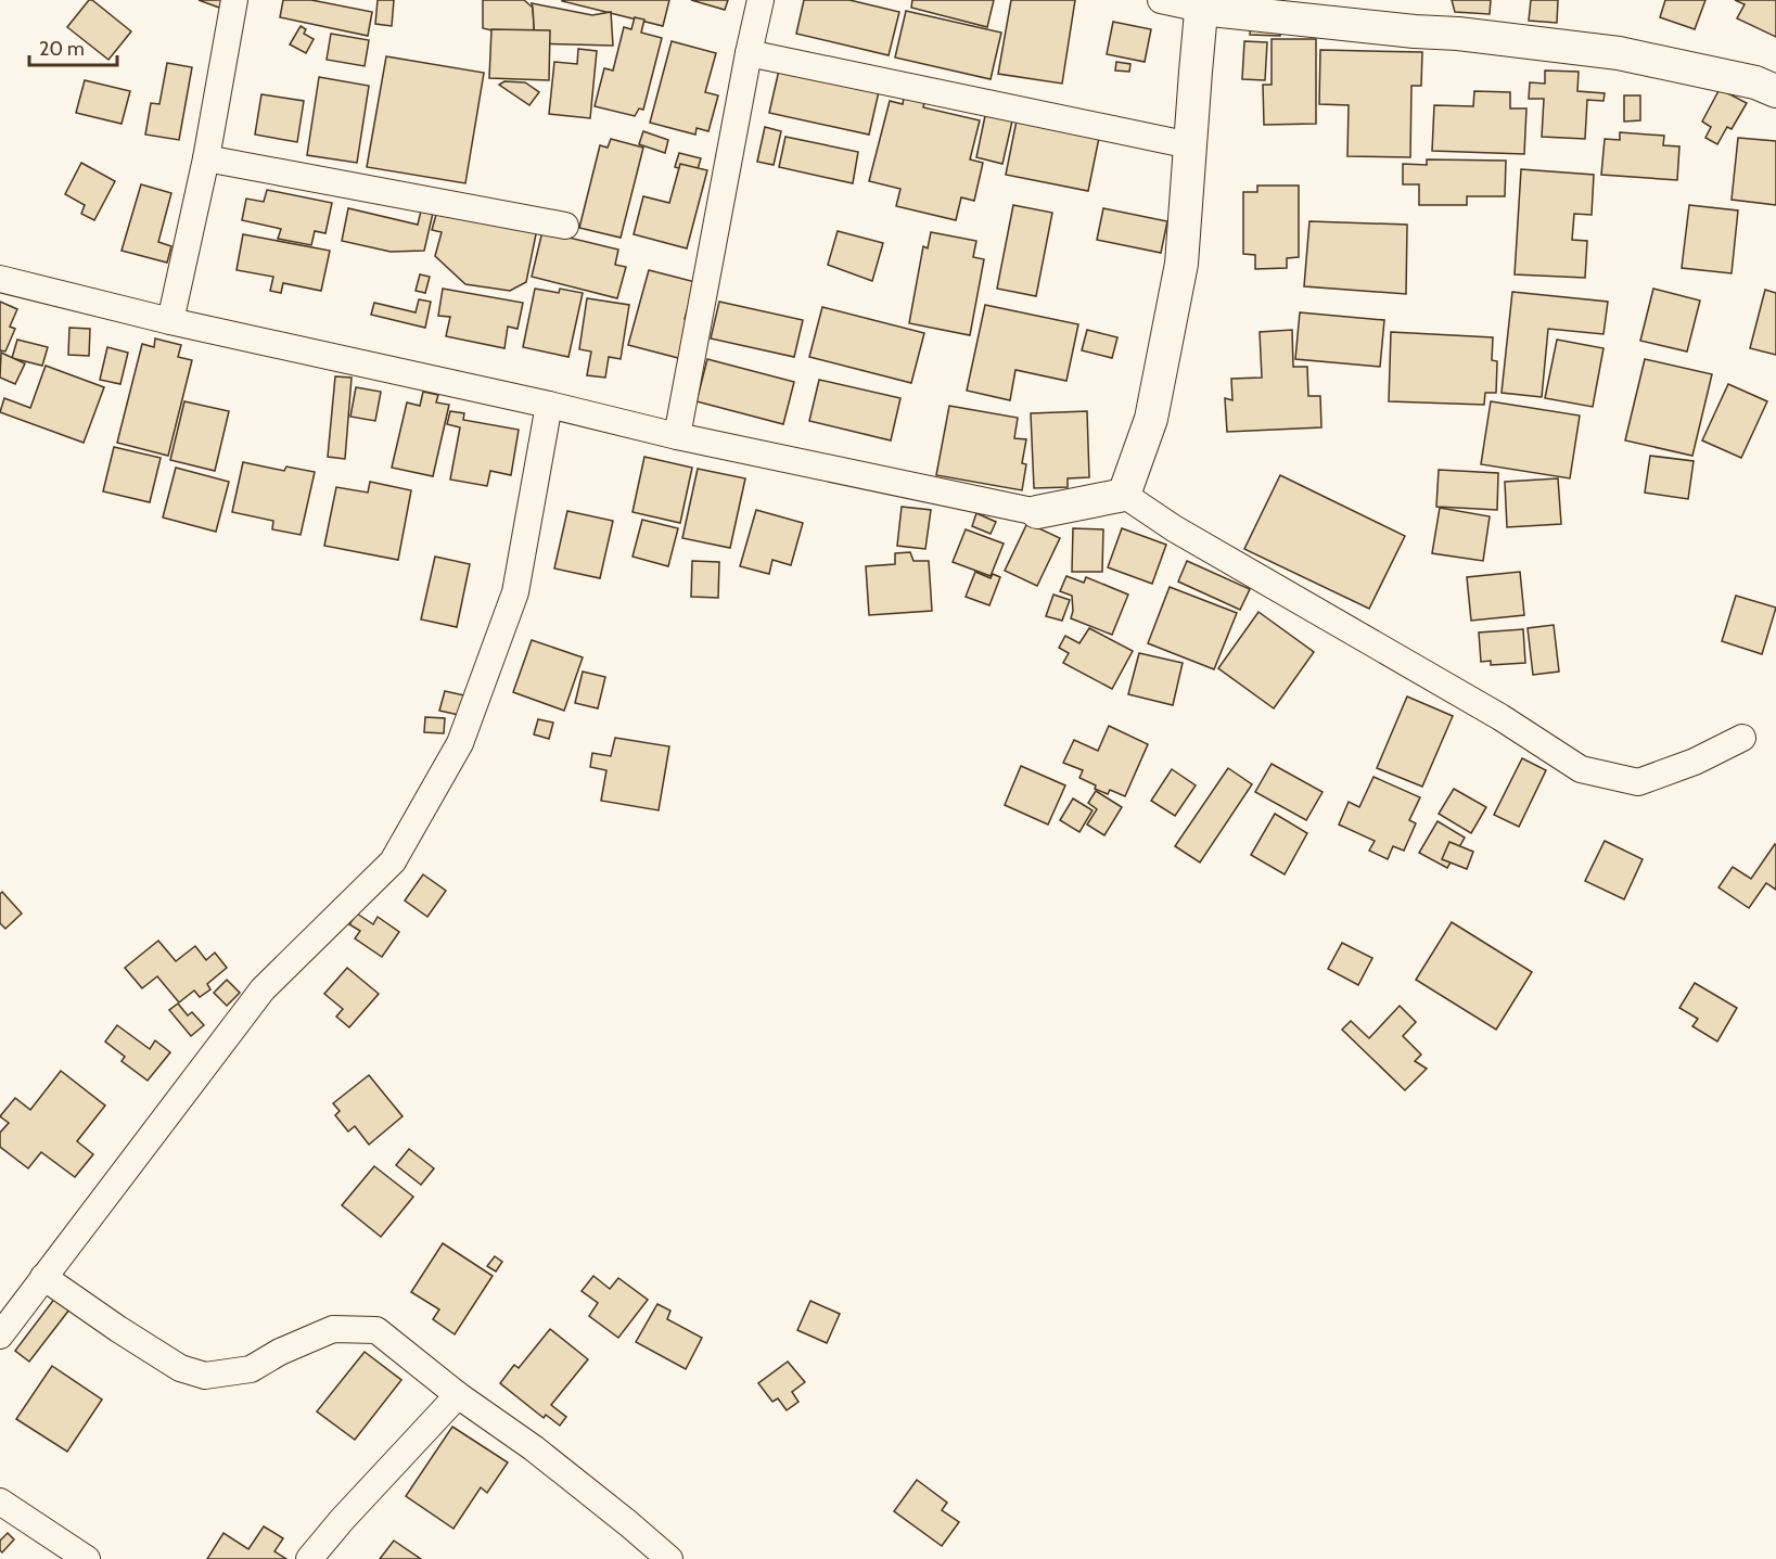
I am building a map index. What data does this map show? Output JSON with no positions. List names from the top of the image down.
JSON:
{
  "scale_bar": "20 m"
}
